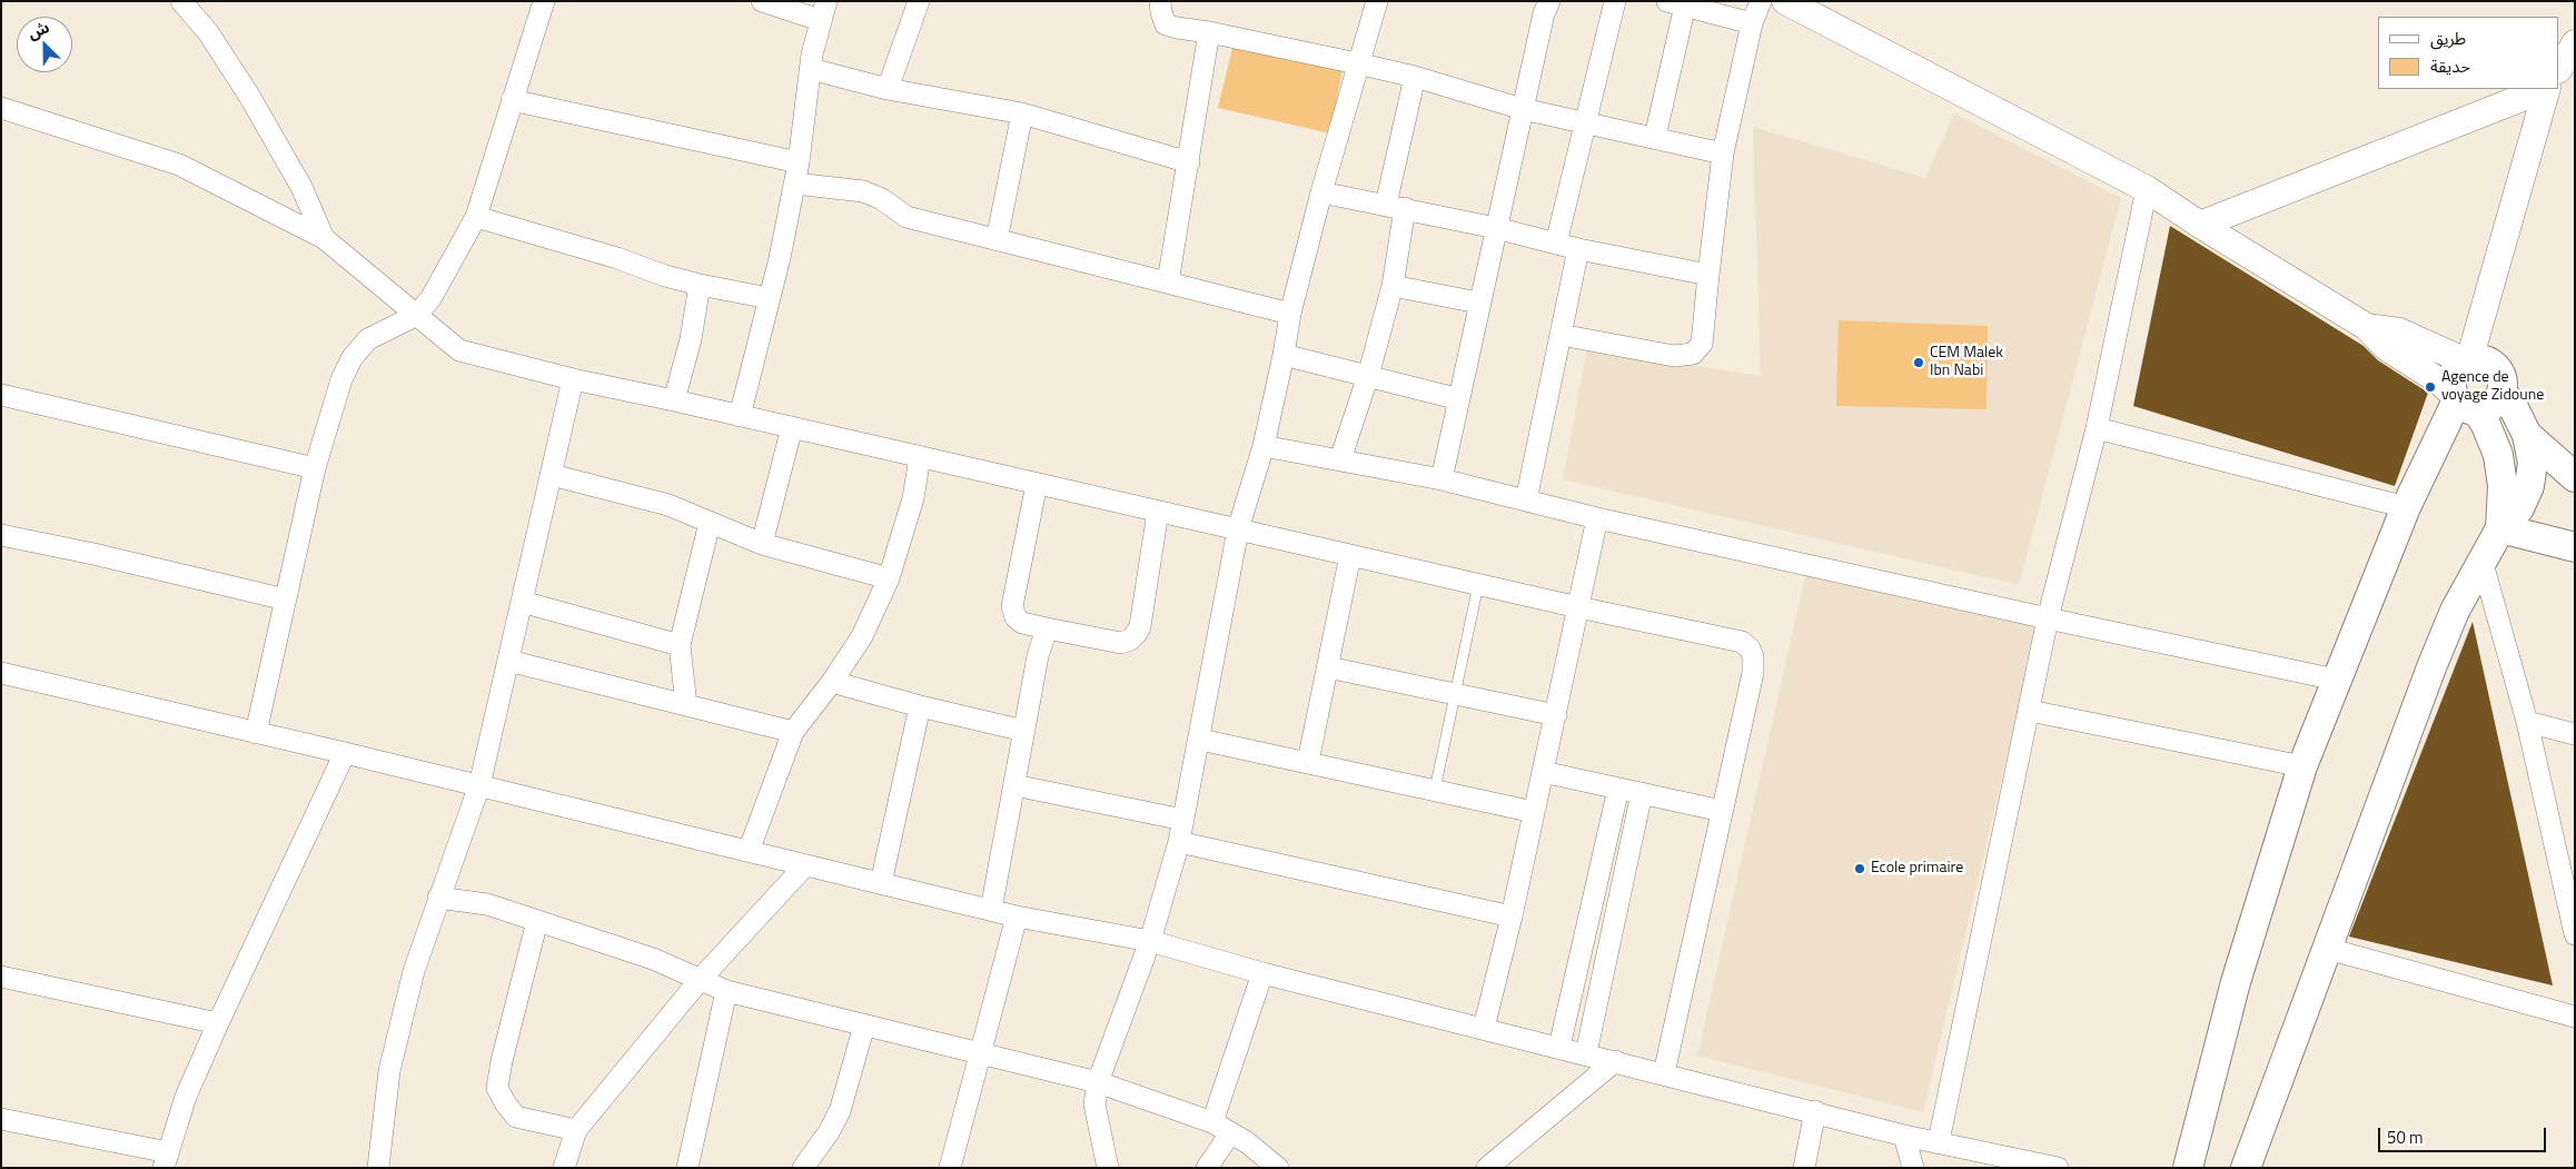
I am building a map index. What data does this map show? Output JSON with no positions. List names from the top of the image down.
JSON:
{
  "places": ["CEM Malek Ibn Nabi", "Agence de voyage Zidoune", "Ecole primaire"],
  "legend": ["طريق", "حديقة"],
  "scale_bar": "50 m",
  "north": "top left"
}
